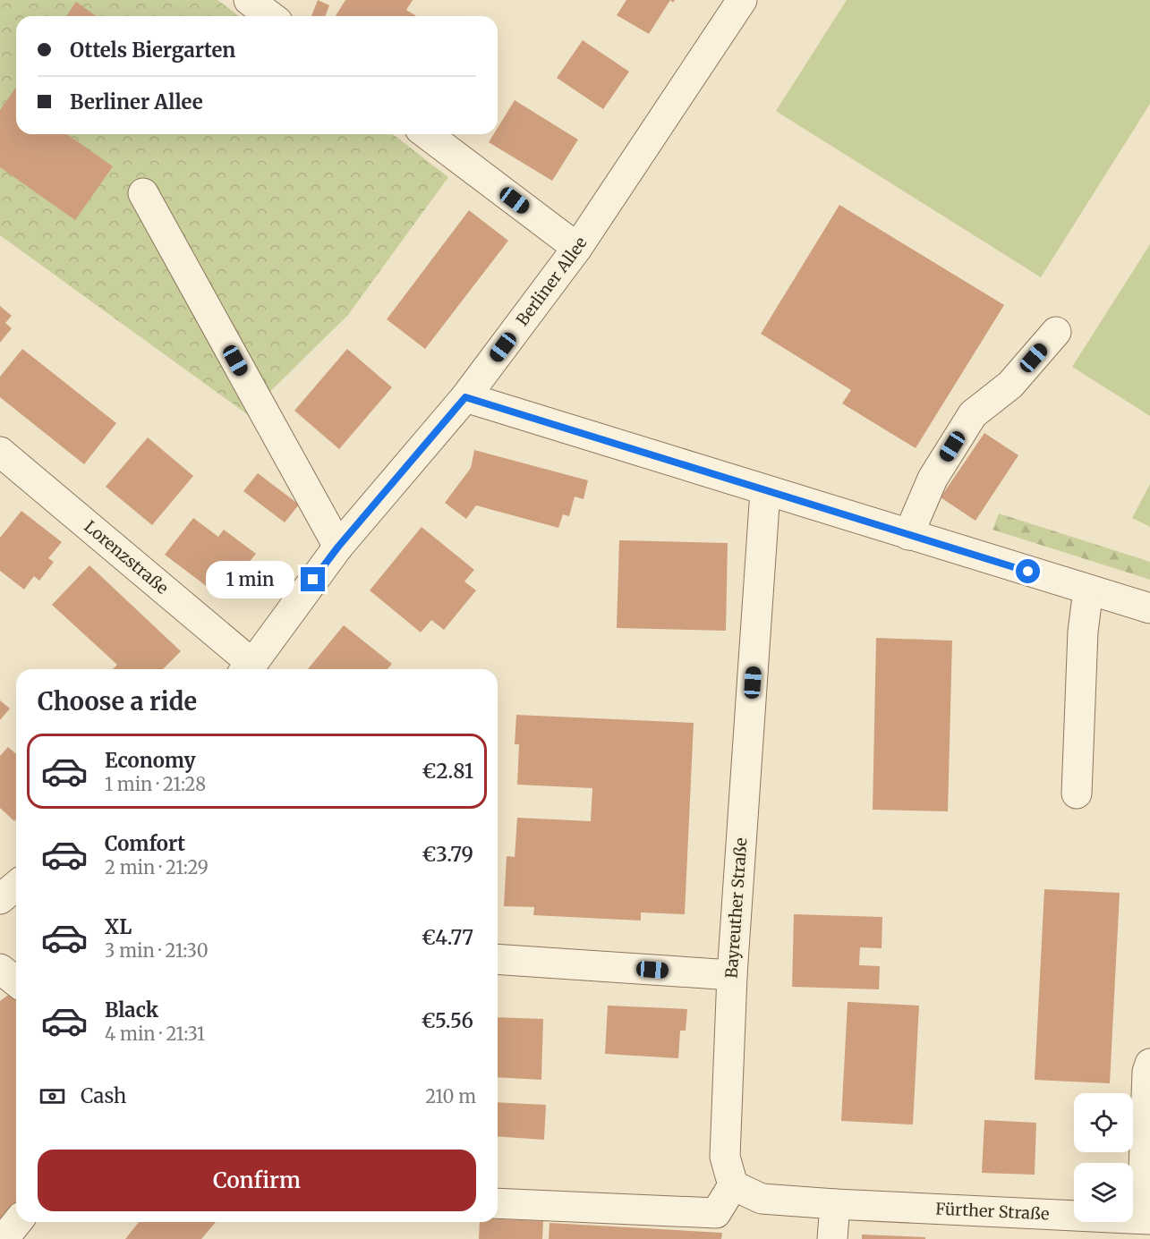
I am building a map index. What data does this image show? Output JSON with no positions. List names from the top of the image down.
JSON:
{
  "streets": {
    "street": [
      "Berliner Allee",
      "Lorenzstraße",
      "Bayreuther Straße",
      "Fürther Straße"
    ]
  },
  "crossings": [
    ["Berliner Allee", "Lorenzstraße"]
  ],
  "page": {
    "banner": ["Ottels Biergarten", "Berliner Allee"],
    "bubble": "1 min",
    "heading": "Choose a ride",
    "list": [
      {
        "name": "Economy",
        "note": "1 min · 21:28",
        "value": "€2.81"
      },
      {
        "name": "Comfort",
        "note": "2 min · 21:29",
        "value": "€3.79"
      },
      {
        "name": "XL",
        "note": "3 min · 21:30",
        "value": "€4.77"
      },
      {
        "name": "Black",
        "note": "4 min · 21:31",
        "value": "€5.56"
      }
    ],
    "pay": ["Cash", "210 m"],
    "buttons": "Confirm"
  }
}
